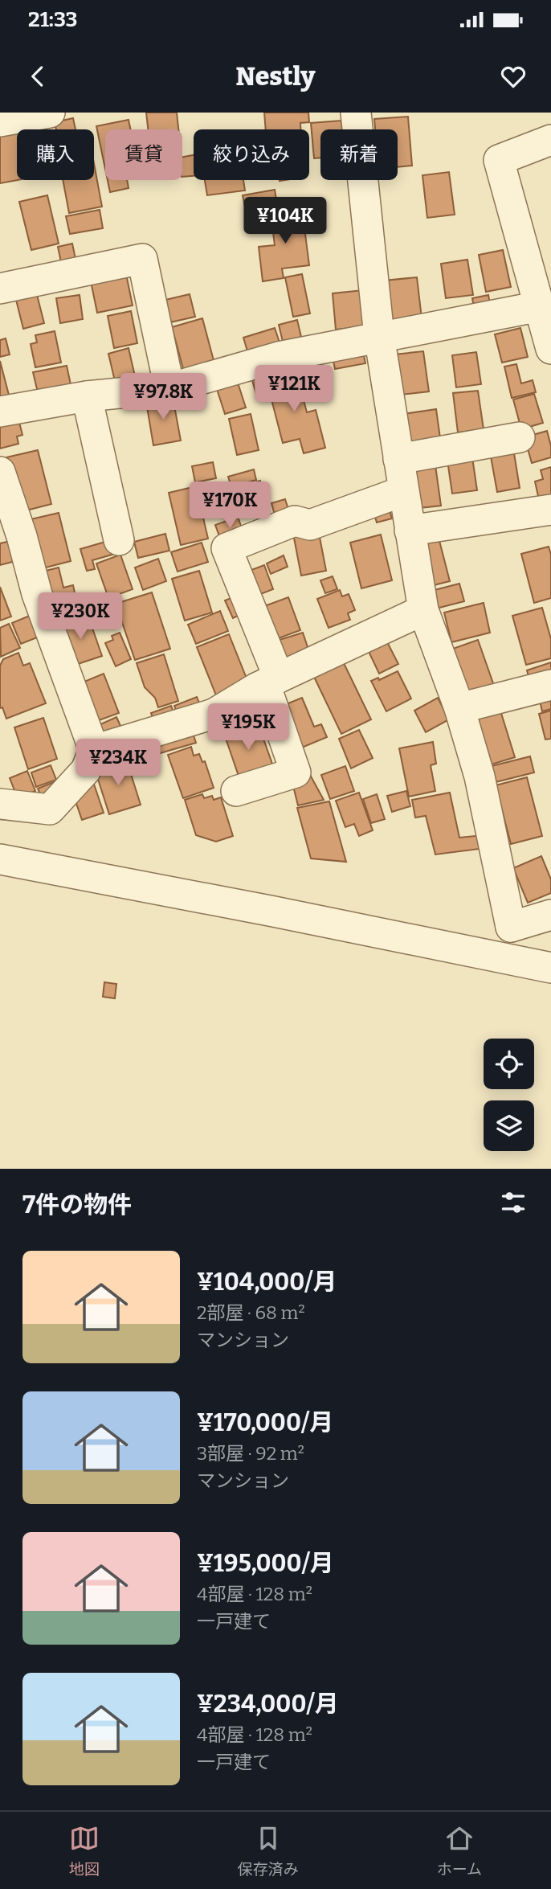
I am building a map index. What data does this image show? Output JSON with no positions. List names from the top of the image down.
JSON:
{
  "page": {
    "status": "21:33",
    "header": "Nestly",
    "chip": [
      "購入",
      "賃貸",
      "絞り込み",
      "新着"
    ],
    "price": [
      "¥104K",
      "¥121K",
      "¥97.8K",
      "¥170K",
      "¥230K",
      "¥195K",
      "¥234K"
    ],
    "heading": "7件の物件",
    "list": [
      {
        "name": "¥104,000/月",
        "note": "2部屋 · 68 m² · マンション"
      },
      {
        "name": "¥170,000/月",
        "note": "3部屋 · 92 m² · マンション"
      },
      {
        "name": "¥195,000/月",
        "note": "4部屋 · 128 m² · 一戸建て"
      },
      {
        "name": "¥234,000/月",
        "note": "4部屋 · 128 m² · 一戸建て"
      }
    ],
    "tabs": ["地図", "保存済み", "ホーム"]
  }
}
